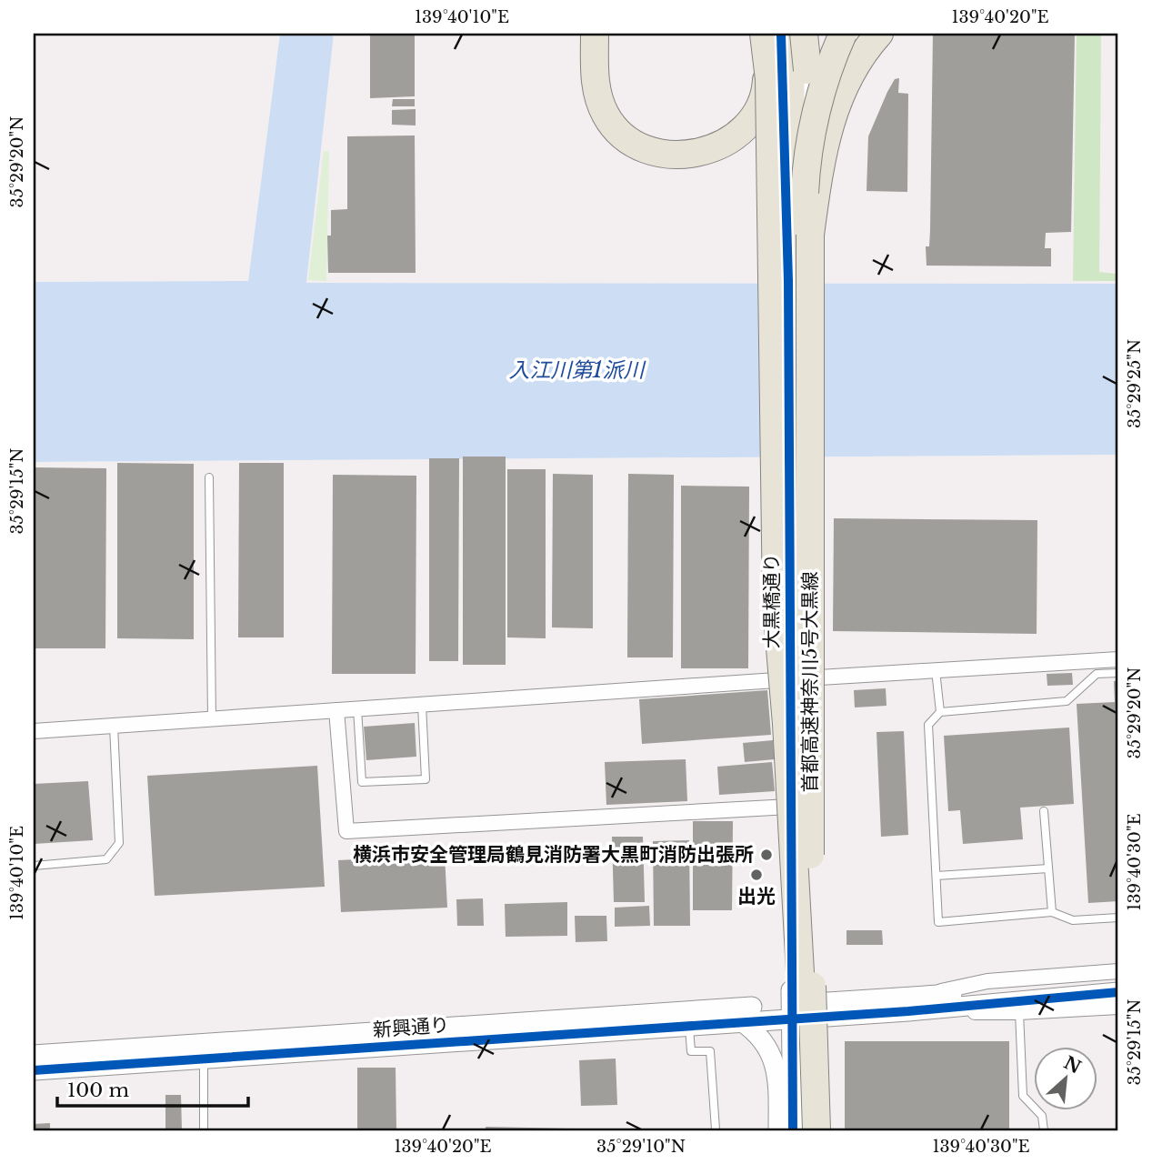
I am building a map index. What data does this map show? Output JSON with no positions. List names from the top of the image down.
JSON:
{
  "streets": {
    "highway": ["首都高速神奈川5号大黒線"],
    "street": ["大黒橋通り", "新興通り"]
  },
  "crossings": [
    ["大黒橋通り", "首都高速神奈川5号大黒線"],
    ["大黒橋通り", "新興通り"],
    ["首都高速神奈川5号大黒線", "新興通り"]
  ],
  "water": ["入江川第1派川"],
  "places": ["横浜市安全管理局鶴見消防署大黒町消防出張所", "出光"],
  "scale_bar": "100 m",
  "north": "top right",
  "coordinates": [
    "139°40'10\"E",
    "139°40'20\"E",
    "35°29'20\"N",
    "35°29'25\"N",
    "35°29'15\"N",
    "139°40'30\"E",
    "35°29'10\"N"
  ]
}
